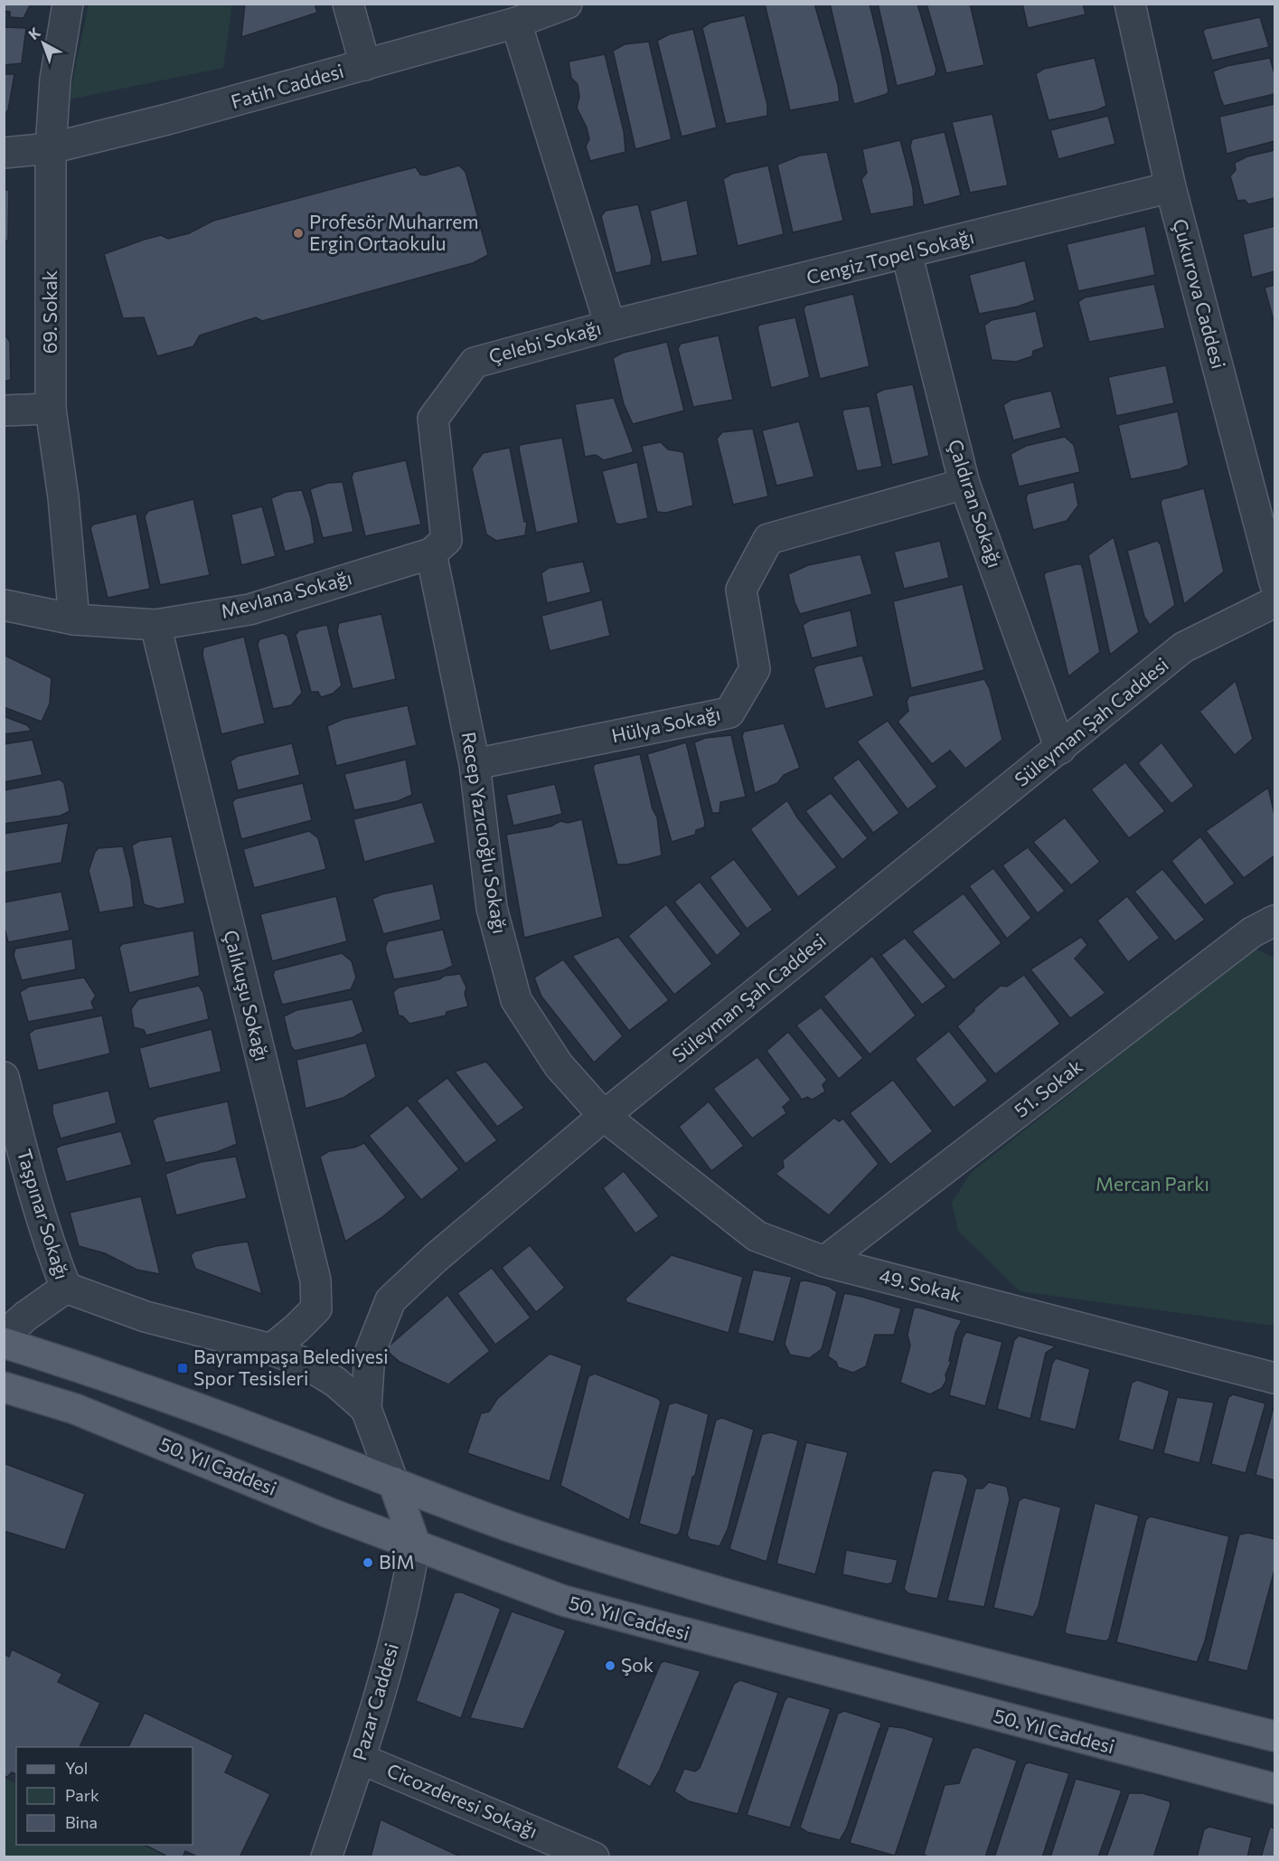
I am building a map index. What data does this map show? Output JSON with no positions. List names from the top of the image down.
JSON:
{
  "streets": {
    "main road": ["50. Yıl Caddesi"],
    "street": [
      "Fatih Caddesi",
      "Cengiz Topel Sokağı",
      "Çukurova Caddesi",
      "69. Sokak",
      "Çelebi Sokağı",
      "Çaldıran Sokağı",
      "Mevlana Sokağı",
      "Süleyman Şah Caddesi",
      "Hülya Sokağı",
      "Recep Yazıcıoğlu Sokağı",
      "Çalıkuşu Sokağı",
      "51. Sokak",
      "Taşpınar Sokağı",
      "49. Sokak",
      "Pazar Caddesi",
      "Cicozderesi Sokağı"
    ]
  },
  "crossings": [
    ["Fatih Caddesi", "69. Sokak"],
    ["Fatih Caddesi", "Çelebi Sokağı"],
    ["Cengiz Topel Sokağı", "Çukurova Caddesi"],
    ["Cengiz Topel Sokağı", "Çelebi Sokağı"],
    ["Cengiz Topel Sokağı", "Çaldıran Sokağı"],
    ["69. Sokak", "Mevlana Sokağı"],
    ["Çelebi Sokağı", "Mevlana Sokağı"],
    ["Çelebi Sokağı", "Recep Yazıcıoğlu Sokağı"],
    ["Çaldıran Sokağı", "Süleyman Şah Caddesi"],
    ["Çaldıran Sokağı", "Hülya Sokağı"],
    ["Mevlana Sokağı", "Recep Yazıcıoğlu Sokağı"],
    ["Mevlana Sokağı", "Çalıkuşu Sokağı"],
    ["Süleyman Şah Caddesi", "Recep Yazıcıoğlu Sokağı"],
    ["Süleyman Şah Caddesi", "Taşpınar Sokağı"],
    ["Süleyman Şah Caddesi", "49. Sokak"],
    ["Hülya Sokağı", "Recep Yazıcıoğlu Sokağı"],
    ["Recep Yazıcıoğlu Sokağı", "49. Sokak"],
    ["Çalıkuşu Sokağı", "Taşpınar Sokağı"],
    ["51. Sokak", "49. Sokak"],
    ["50. Yıl Caddesi", "Pazar Caddesi"],
    ["Pazar Caddesi", "Cicozderesi Sokağı"]
  ],
  "parks": ["Mercan Parkı"],
  "places": {
    "other": ["Profesör Muharrem Ergin Ortaokulu", "BİM", "Şok"],
    "transit": ["Bayrampaşa Belediyesi Spor Tesisleri"]
  },
  "legend": ["Yol", "Park", "Bina"],
  "north": "top left"
}
